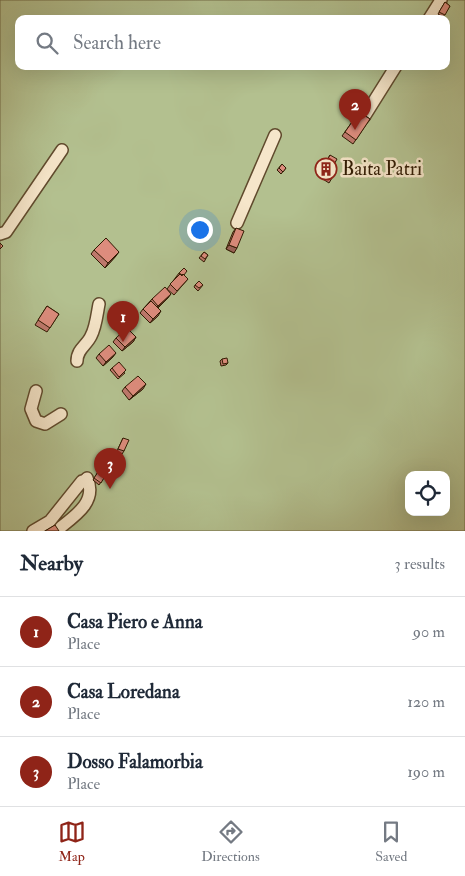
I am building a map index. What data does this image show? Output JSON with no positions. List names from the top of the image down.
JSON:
{
  "places": {
    "building": ["Baita Patri"]
  },
  "page": {
    "search": "Search here",
    "pins": ["2", "1", "3"],
    "heading": ["Nearby", "3 results"],
    "list": [
      {
        "mark": "1",
        "name": "Casa Piero e Anna",
        "note": "Place",
        "value": "90 m"
      },
      {
        "mark": "2",
        "name": "Casa Loredana",
        "note": "Place",
        "value": "120 m"
      },
      {
        "mark": "3",
        "name": "Dosso Falamorbia",
        "note": "Place",
        "value": "190 m"
      }
    ],
    "nav": ["Map", "Directions", "Saved"]
  }
}
